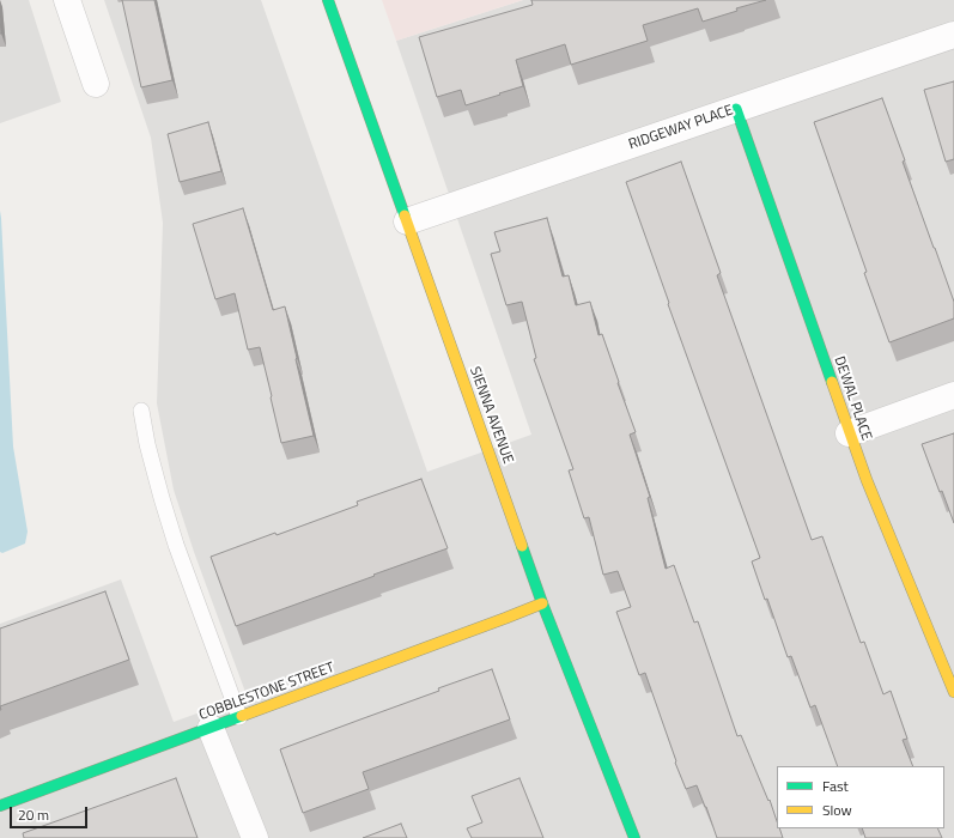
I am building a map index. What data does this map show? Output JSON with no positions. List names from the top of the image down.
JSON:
{
  "streets": {
    "street": [
      "RIDGEWAY PLACE",
      "DEWAL PLACE",
      "SIENNA AVENUE",
      "COBBLESTONE STREET"
    ]
  },
  "crossings": [
    ["RIDGEWAY PLACE", "DEWAL PLACE"],
    ["RIDGEWAY PLACE", "SIENNA AVENUE"],
    ["SIENNA AVENUE", "COBBLESTONE STREET"]
  ],
  "legend": ["Fast", "Slow"],
  "scale_bar": "20 m"
}
